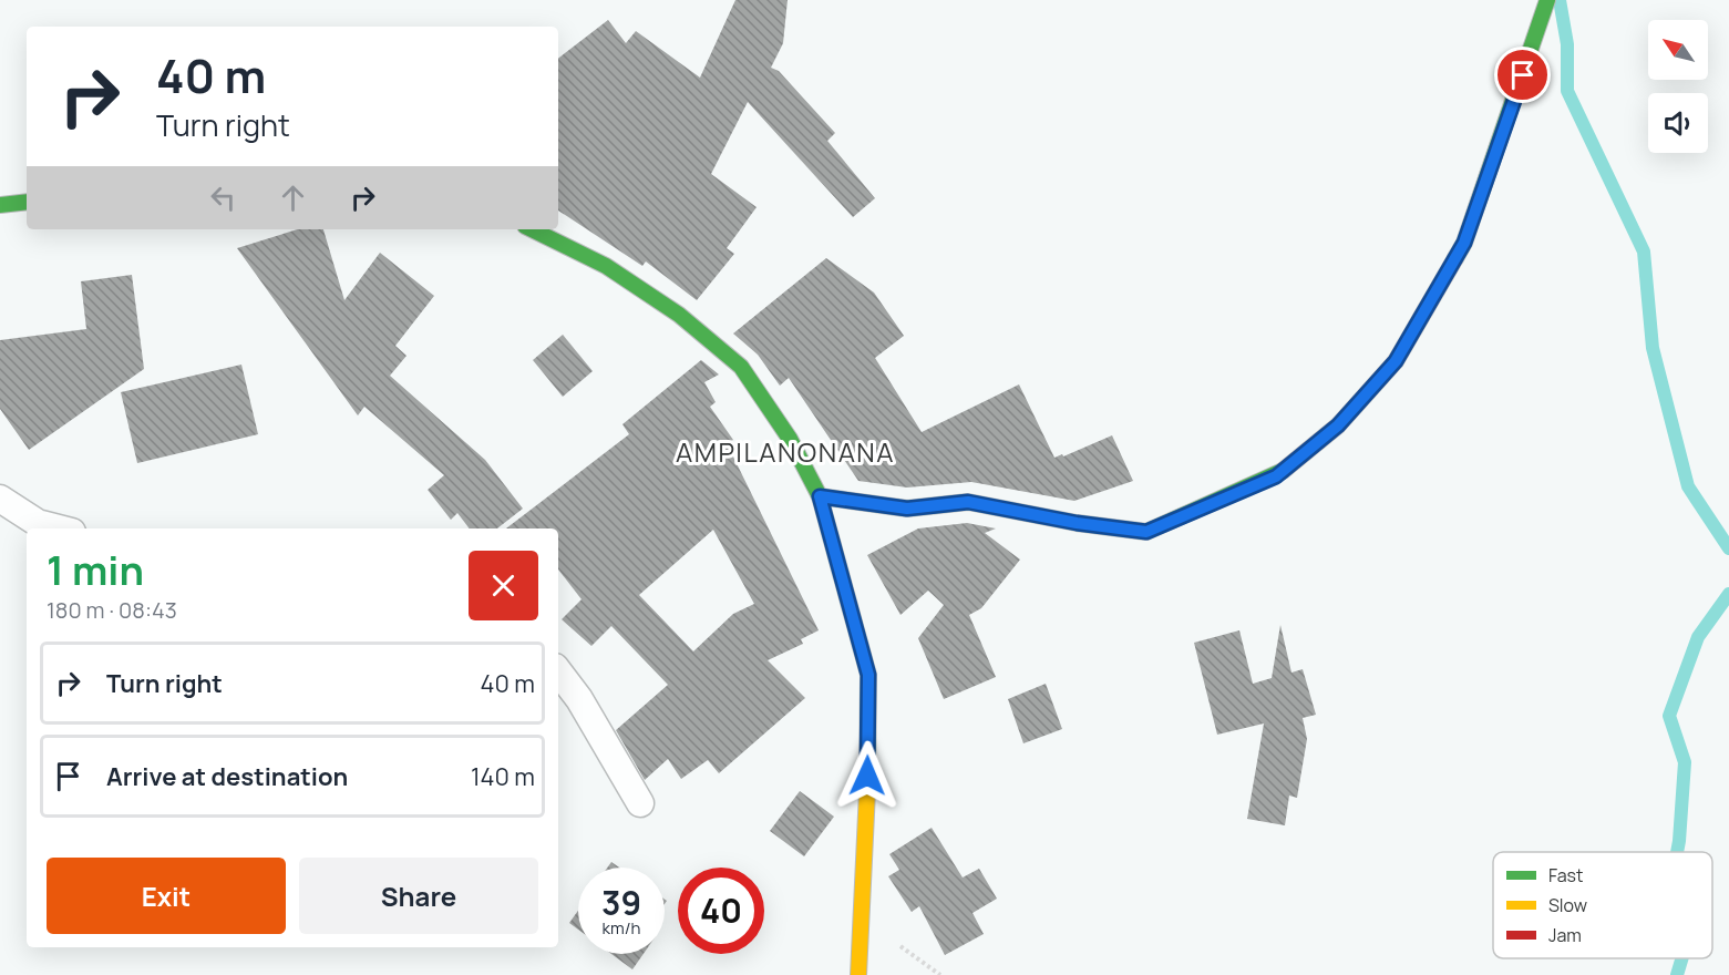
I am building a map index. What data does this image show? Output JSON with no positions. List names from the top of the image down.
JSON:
{
  "districts": ["AMPILANONANA"],
  "legend": ["Fast", "Slow", "Jam"],
  "north": "top left",
  "page": {
    "turn": ["40 m", "Turn right"],
    "heading": ["1 min", "180 m · 08:43"],
    "list": [
      {
        "name": "Turn right",
        "value": "40 m"
      },
      {
        "name": "Arrive at destination",
        "value": "140 m"
      }
    ],
    "buttons": ["Exit", "Share"],
    "speed": "39 km/h",
    "limit": "40"
  }
}
